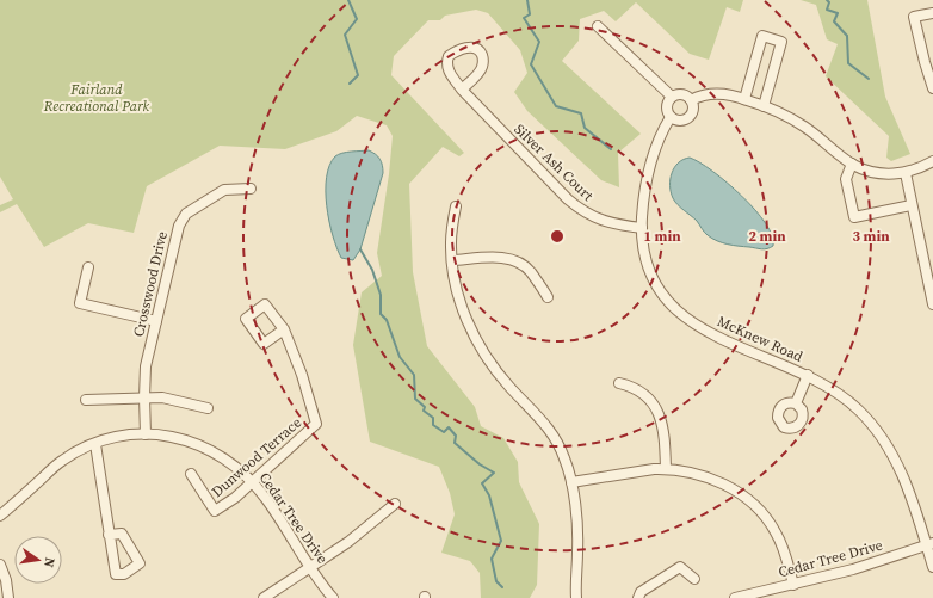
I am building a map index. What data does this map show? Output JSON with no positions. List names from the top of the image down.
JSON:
{
  "streets": {
    "street": [
      "Silver Ash Court",
      "Crosswood Drive",
      "McKnew Road",
      "Dunwood Terrace",
      "Cedar Tree Drive"
    ]
  },
  "crossings": [
    ["Silver Ash Court", "McKnew Road"],
    ["Crosswood Drive", "Cedar Tree Drive"],
    ["McKnew Road", "Cedar Tree Drive"],
    ["Dunwood Terrace", "Cedar Tree Drive"]
  ],
  "parks": ["Fairland Recreational Park"],
  "north": "right",
  "rings": ["1 min", "2 min", "3 min"]
}
